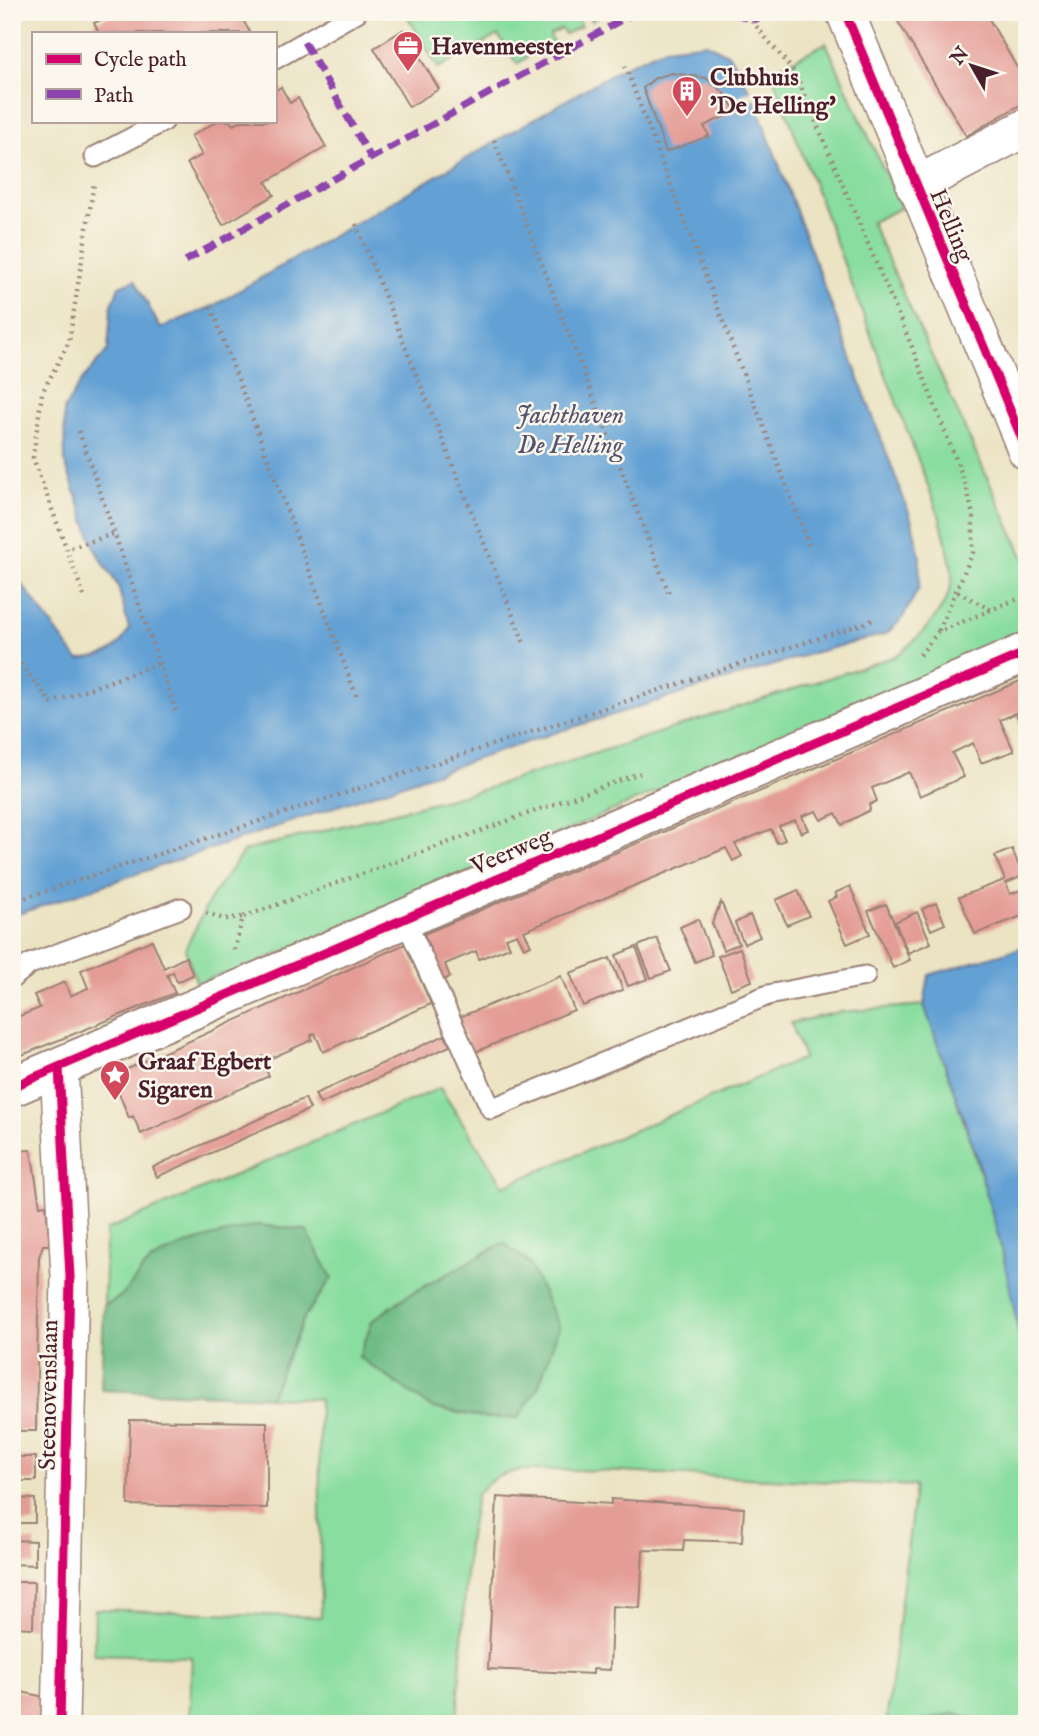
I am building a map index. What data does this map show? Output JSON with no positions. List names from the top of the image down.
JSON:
{
  "streets": {
    "street": ["Helling", "Veerweg", "Steenovenslaan"]
  },
  "crossings": [
    ["Veerweg", "Steenovenslaan"]
  ],
  "water": ["Jachthaven De Helling"],
  "places": {
    "office": ["Havenmeester"],
    "building": ["Clubhuis 'De Helling'"],
    "place": ["Graaf Egbert Sigaren"]
  },
  "legend": ["Cycle path", "Path"],
  "north": "top left"
}
